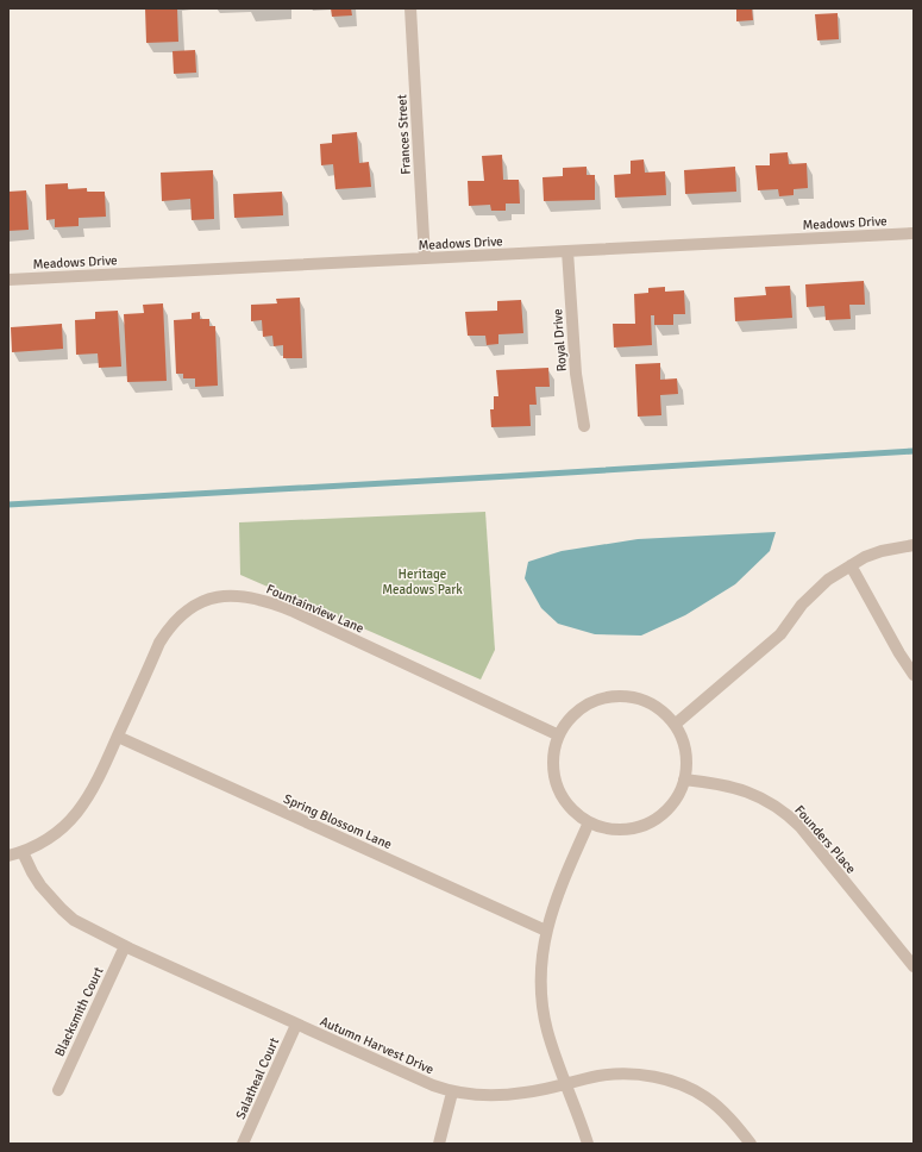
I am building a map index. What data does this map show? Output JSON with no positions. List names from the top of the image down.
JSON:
{
  "streets": {
    "street": [
      "Frances Street",
      "Meadows Drive",
      "Royal Drive",
      "Fountainview Lane",
      "Spring Blossom Lane",
      "Founders Place",
      "Blacksmith Court",
      "Autumn Harvest Drive",
      "Salatheal Court"
    ]
  },
  "crossings": [
    ["Frances Street", "Meadows Drive"],
    ["Meadows Drive", "Royal Drive"],
    ["Fountainview Lane", "Spring Blossom Lane"],
    ["Fountainview Lane", "Founders Place"],
    ["Fountainview Lane", "Autumn Harvest Drive"],
    ["Blacksmith Court", "Autumn Harvest Drive"],
    ["Autumn Harvest Drive", "Salatheal Court"]
  ],
  "parks": ["Heritage Meadows Park"]
}
